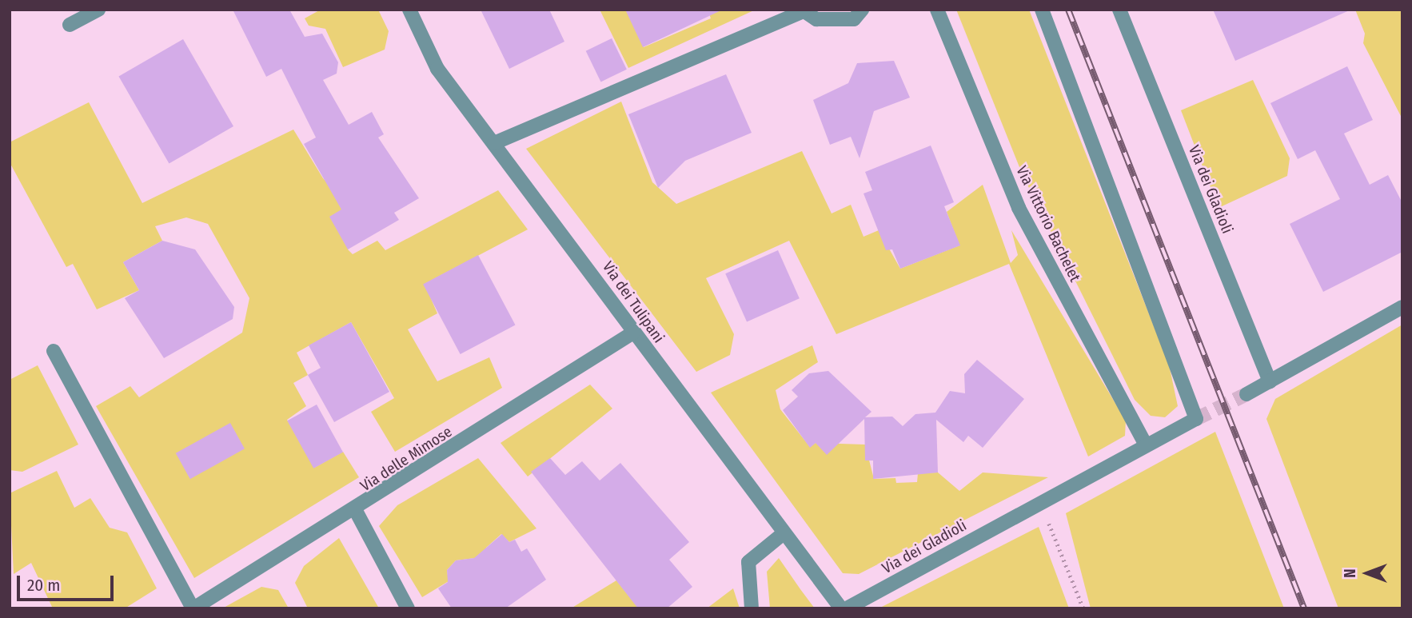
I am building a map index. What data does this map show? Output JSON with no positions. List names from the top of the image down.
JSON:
{
  "streets": {
    "street": [
      "Via dei Gladioli",
      "Via Vittorio Bachelet",
      "Via dei Tulipani",
      "Via delle Mimose"
    ]
  },
  "crossings": [
    ["Via dei Gladioli", "Via Vittorio Bachelet"],
    ["Via dei Tulipani", "Via delle Mimose"]
  ],
  "scale_bar": "20 m",
  "north": "left"
}
